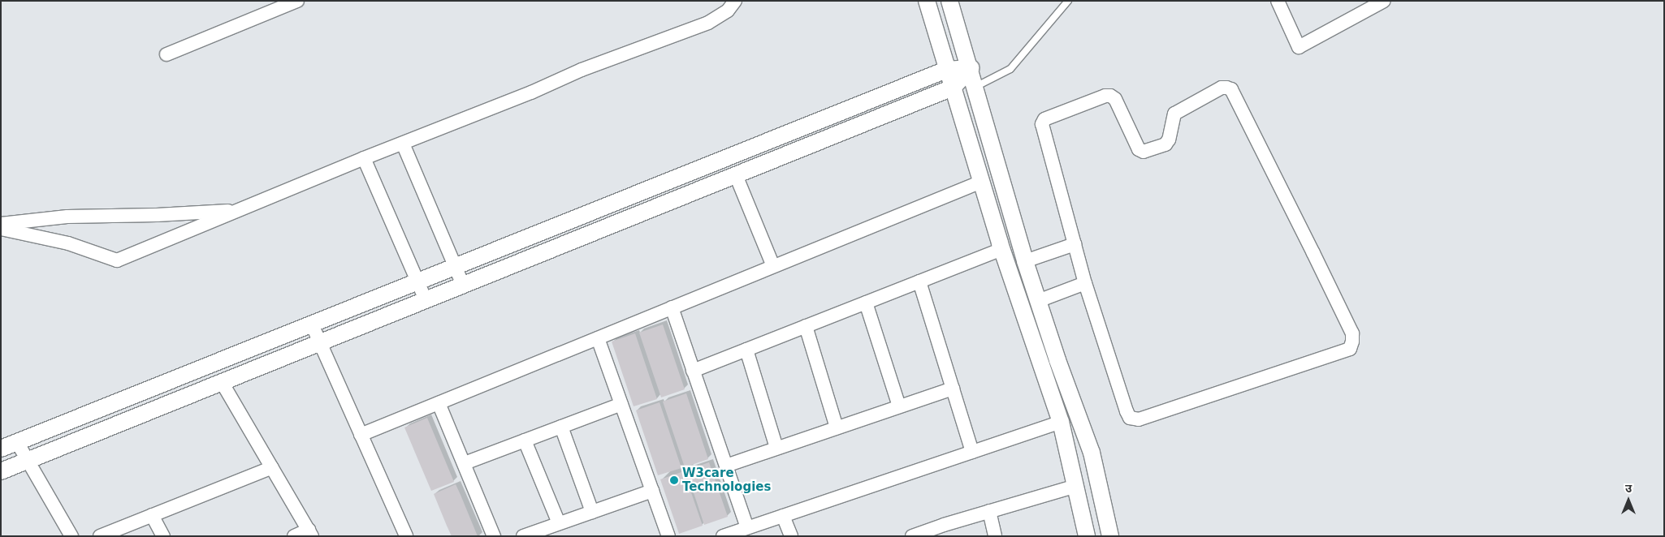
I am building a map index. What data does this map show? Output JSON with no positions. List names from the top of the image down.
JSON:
{
  "places": ["W3care Technologies"],
  "north": "top"
}
